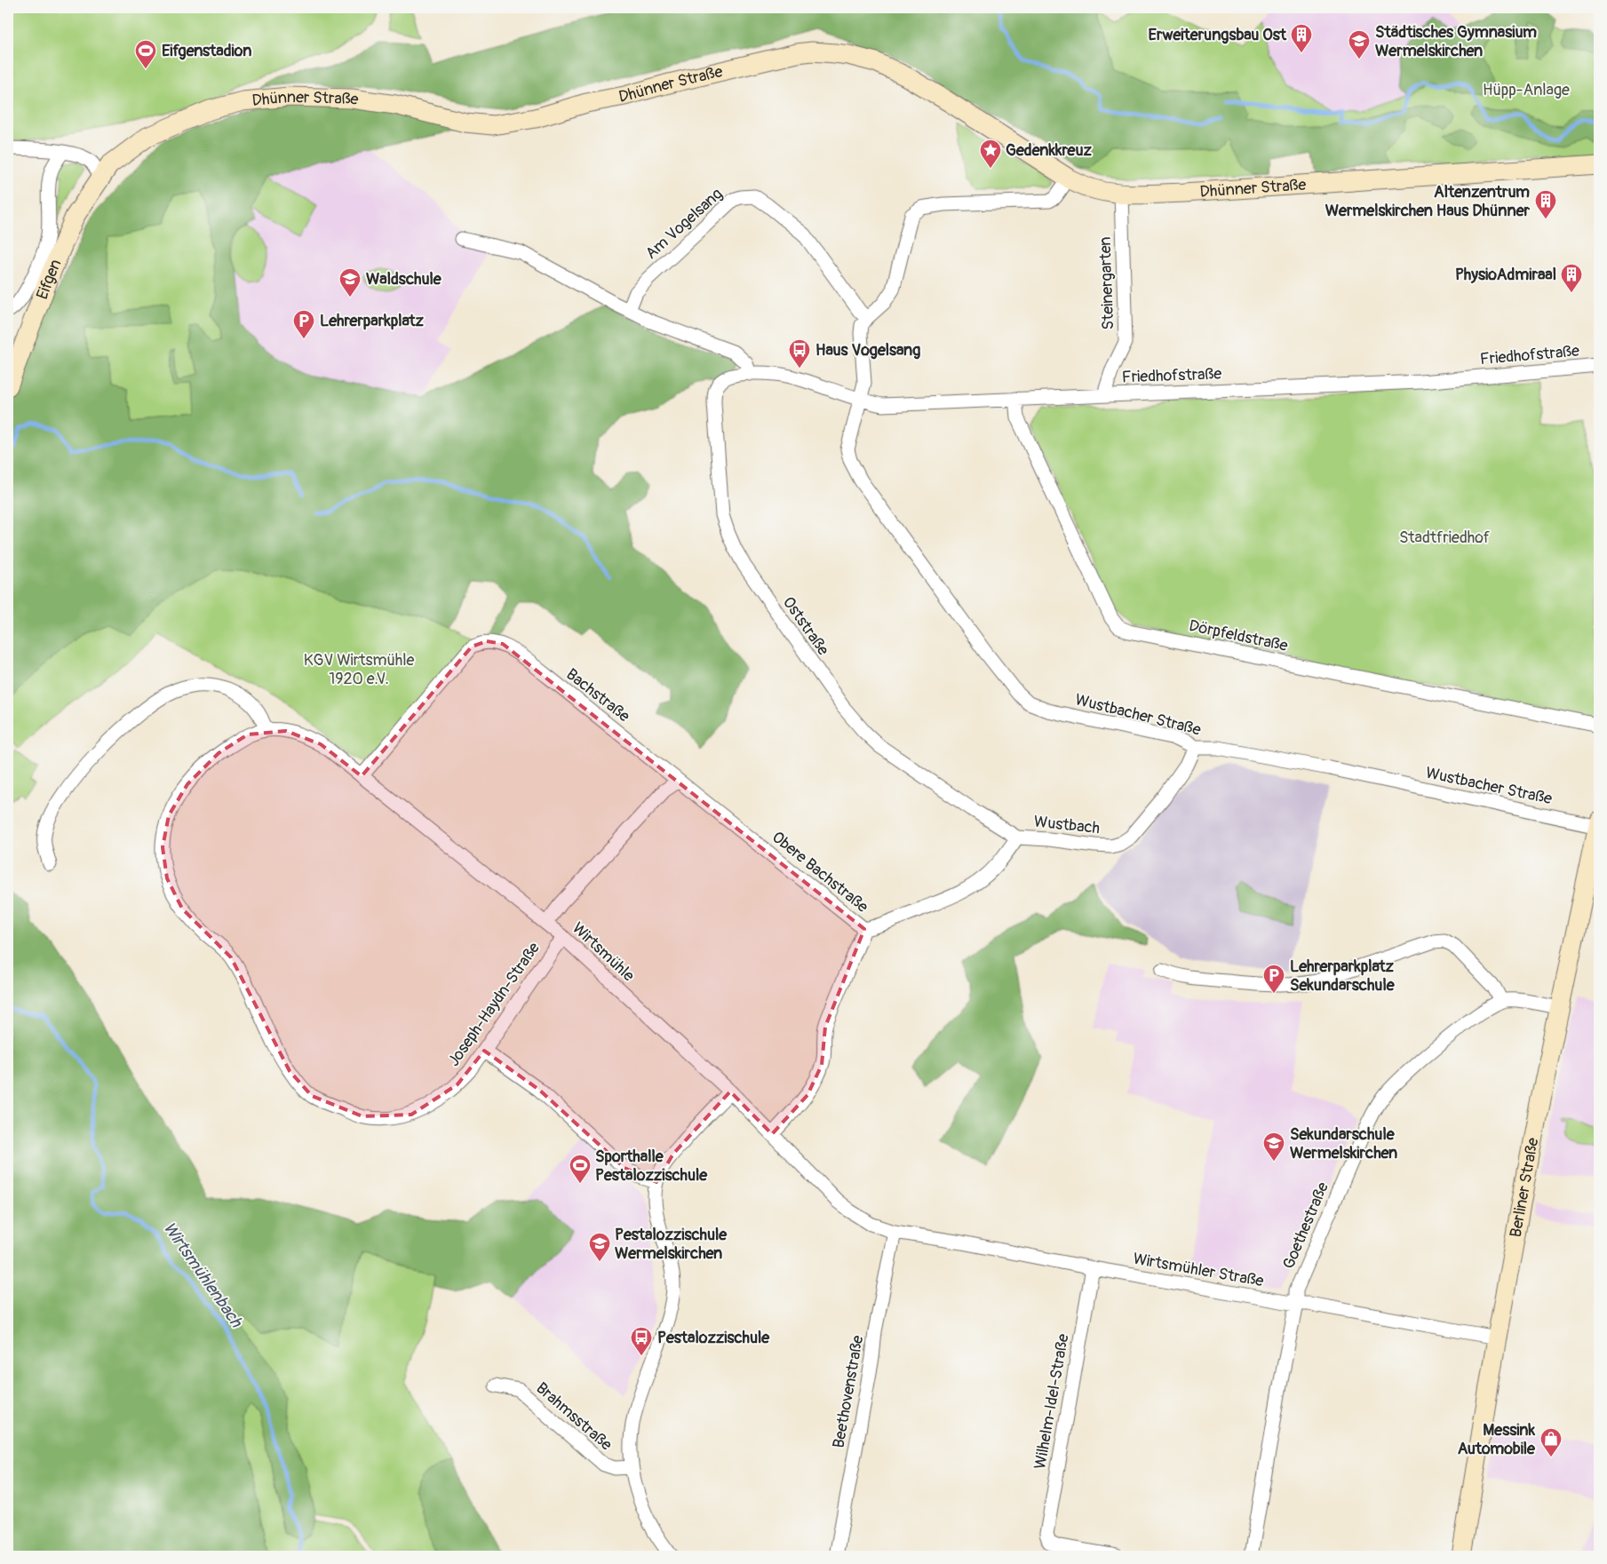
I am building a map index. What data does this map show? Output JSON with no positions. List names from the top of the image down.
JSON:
{
  "streets": {
    "main road": ["Dhünner Straße", "Eifgen", "Berliner Straße"],
    "street": [
      "Am Vogelsang",
      "Steinergarten",
      "Friedhofstraße",
      "Oststraße",
      "Dörpfeldstraße",
      "Bachstraße",
      "Wustbacher Straße",
      "Wustbach",
      "Obere Bachstraße",
      "Wirtsmühle",
      "Joseph-Haydn-Straße",
      "Goethestraße",
      "Wirtsmühler Straße",
      "Beethovenstraße",
      "Wilhelm-Idel-Straße",
      "Brahmsstraße"
    ]
  },
  "crossings": [
    ["Dhünner Straße", "Eifgen"],
    ["Dhünner Straße", "Steinergarten"],
    ["Am Vogelsang", "Wustbacher Straße"],
    ["Steinergarten", "Friedhofstraße"],
    ["Friedhofstraße", "Oststraße"],
    ["Friedhofstraße", "Dörpfeldstraße"],
    ["Friedhofstraße", "Wustbacher Straße"],
    ["Oststraße", "Wustbach"],
    ["Bachstraße", "Obere Bachstraße"],
    ["Bachstraße", "Wirtsmühle"],
    ["Wustbacher Straße", "Wustbach"],
    ["Wustbacher Straße", "Berliner Straße"],
    ["Wustbach", "Obere Bachstraße"],
    ["Obere Bachstraße", "Wirtsmühle"],
    ["Wirtsmühle", "Joseph-Haydn-Straße"],
    ["Wirtsmühle", "Wirtsmühler Straße"],
    ["Wirtsmühle", "Beethovenstraße"],
    ["Berliner Straße", "Wirtsmühler Straße"],
    ["Goethestraße", "Wirtsmühler Straße"],
    ["Wirtsmühler Straße", "Beethovenstraße"],
    ["Wirtsmühler Straße", "Wilhelm-Idel-Straße"]
  ],
  "water": ["Wirtsmühlenbach"],
  "parks": ["Hüpp-Anlage", "Stadtfriedhof", "KGV Wirtsmühle 1920 e.V."],
  "places": {
    "building": ["Erweiterungsbau Ost", "Altenzentrum Wermelskirchen Haus Dhünner", "PhysioAdmiraal"],
    "school or university": [
      "Städtisches Gymnasium Wermelskirchen",
      "Waldschule",
      "Sekundarschule Wermelskirchen",
      "Pestalozzischule Wermelskirchen"
    ],
    "sports": ["Eifgenstadion", "Sporthalle Pestalozzischule"],
    "place": ["Gedenkkreuz"],
    "parking": ["Lehrerparkplatz", "Lehrerparkplatz Sekundarschule"],
    "bus stop": ["Haus Vogelsang", "Pestalozzischule"],
    "shop": ["Messink Automobile"]
  }
}
